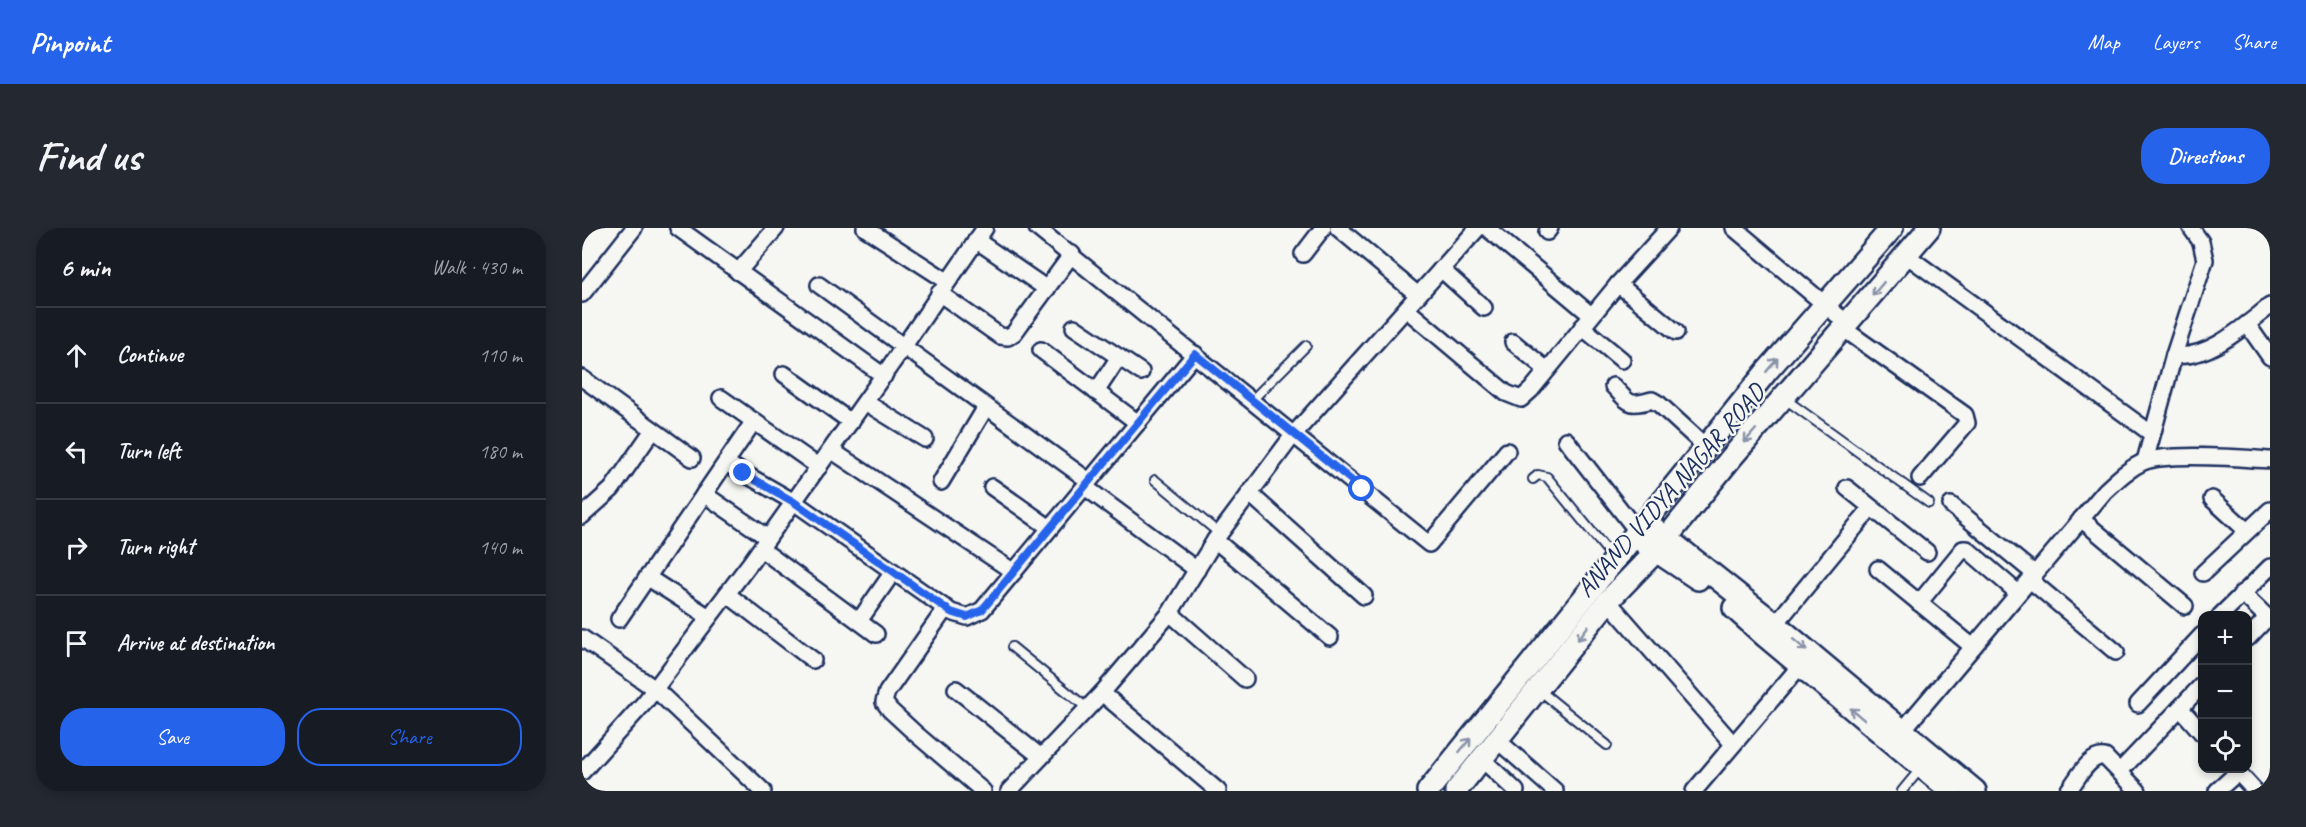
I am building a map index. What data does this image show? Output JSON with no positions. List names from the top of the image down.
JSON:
{
  "streets": {
    "main road": ["ANAND VIDYA NAGAR ROAD"]
  },
  "page": {
    "header": "Pinpoint",
    "nav": ["Map", "Layers", "Share"],
    "buttons": [
      "Directions",
      ["Save", "Share"]
    ],
    "title": "Find us",
    "heading": ["6 min", "Walk · 430 m"],
    "list": [
      ["Continue", "110 m"],
      ["Turn left", "180 m"],
      ["Turn right", "140 m"],
      "Arrive at destination"
    ],
    "map_buttons": ["+", "−"]
  }
}
